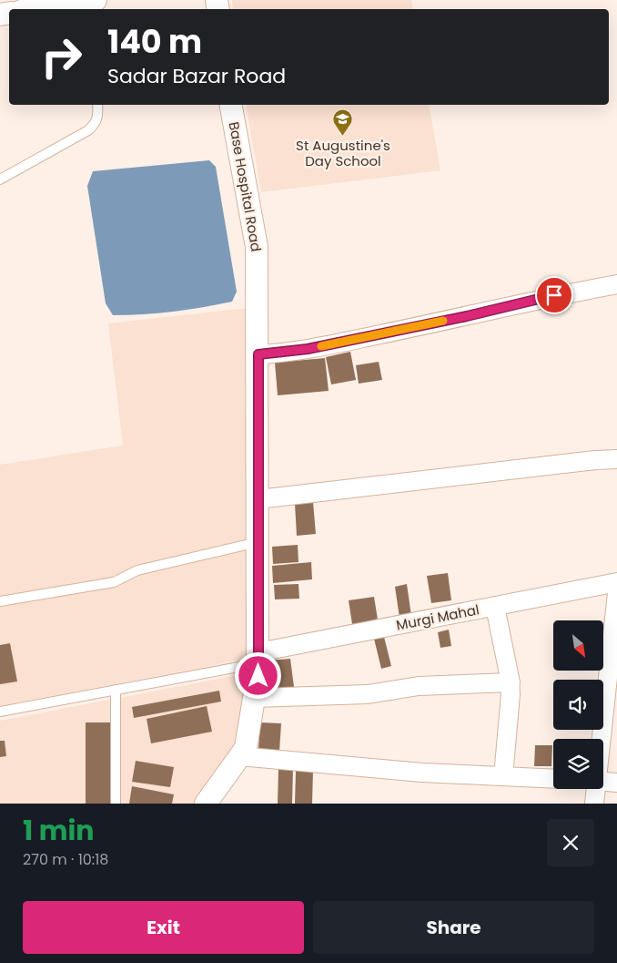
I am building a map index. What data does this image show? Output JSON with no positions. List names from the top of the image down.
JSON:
{
  "streets": {
    "street": ["Base Hospital Road", "Murgi Mahal"]
  },
  "crossings": [
    ["Base Hospital Road", "Murgi Mahal"]
  ],
  "places": {
    "school or university": ["St Augustine's Day School"]
  },
  "north": "bottom right",
  "page": {
    "turn": ["140 m", "Sadar Bazar Road"],
    "heading": ["1 min", "270 m · 10:18"],
    "buttons": ["Exit", "Share"]
  }
}
